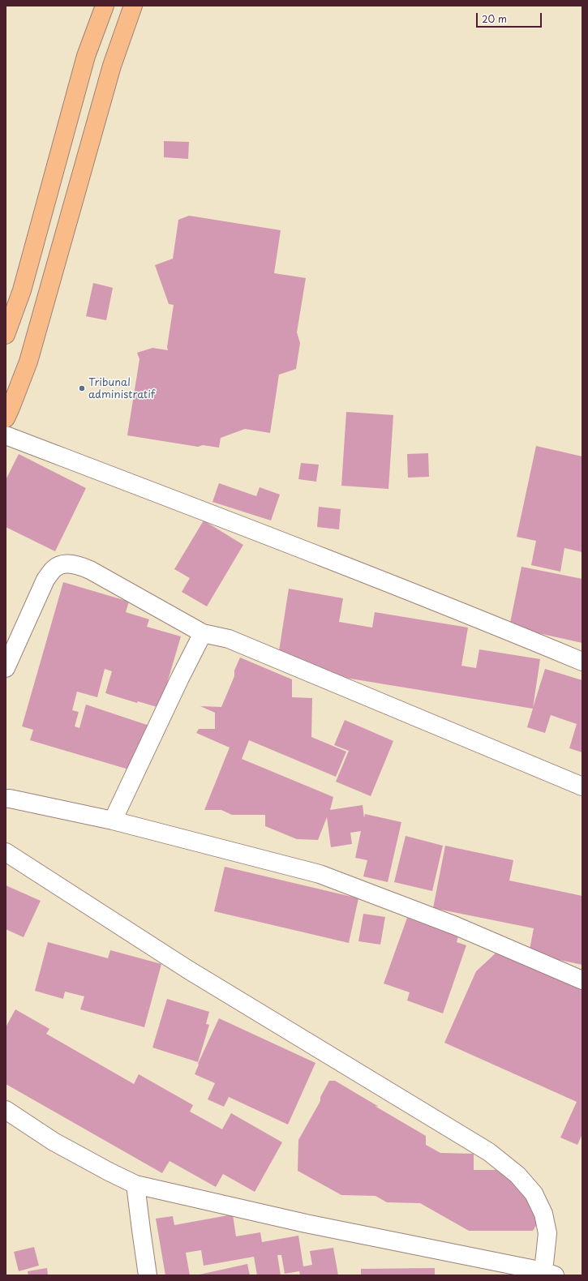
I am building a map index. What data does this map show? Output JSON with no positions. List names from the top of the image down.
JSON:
{
  "places": ["Tribunal administratif"],
  "scale_bar": "20 m"
}
